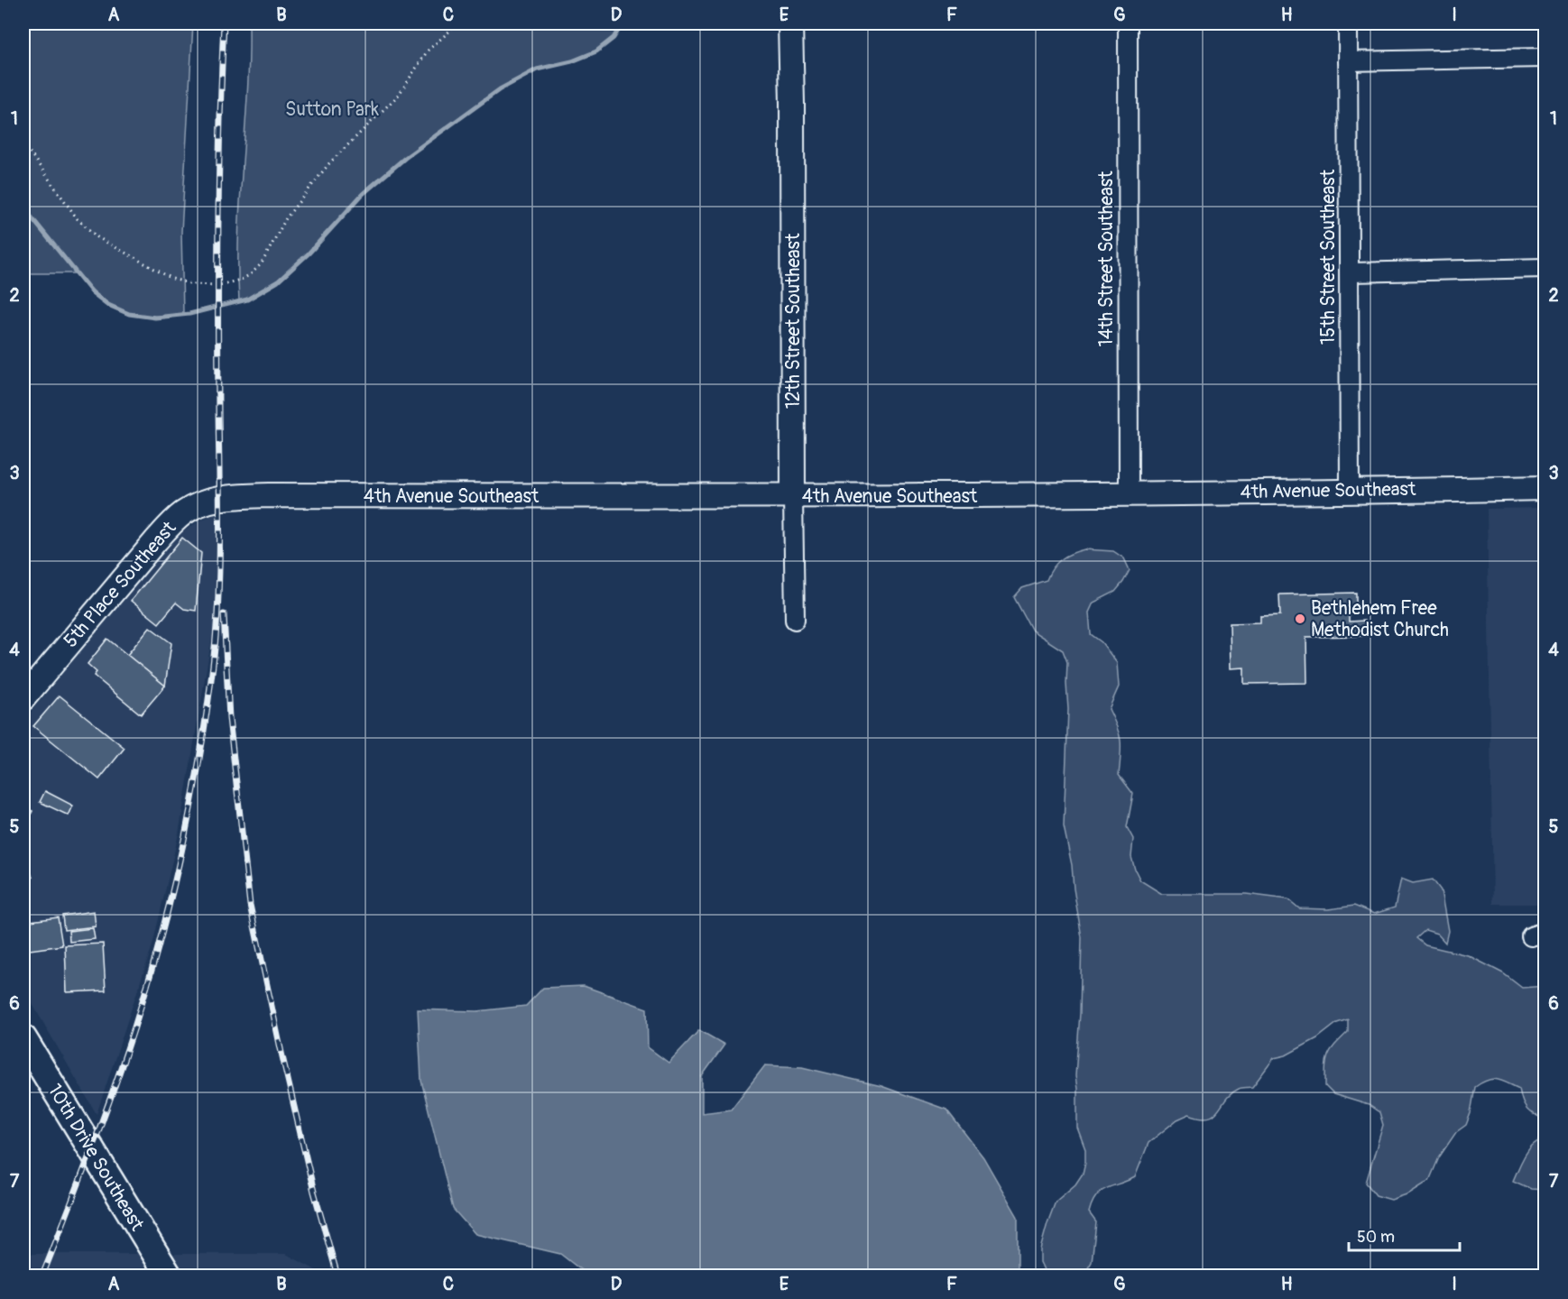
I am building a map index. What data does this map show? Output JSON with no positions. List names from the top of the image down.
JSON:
{
  "streets": {
    "main road": ["10th Drive Southeast"],
    "street": [
      "15th Street Southeast",
      "14th Street Southeast",
      "12th Street Southeast",
      "4th Avenue Southeast",
      "5th Place Southeast"
    ]
  },
  "crossings": [
    ["15th Street Southeast", "4th Avenue Southeast"],
    ["14th Street Southeast", "4th Avenue Southeast"],
    ["12th Street Southeast", "4th Avenue Southeast"],
    ["4th Avenue Southeast", "5th Place Southeast"]
  ],
  "parks": ["Sutton Park"],
  "places": ["Bethlehem Free Methodist Church"],
  "scale_bar": "50 m",
  "grid": {
    "columns": [
      "A",
      "B",
      "C",
      "D",
      "E",
      "F",
      "G",
      "H",
      "I"
    ],
    "rows": [
      "1",
      "2",
      "3",
      "4",
      "5",
      "6",
      "7"
    ]
  }
}
